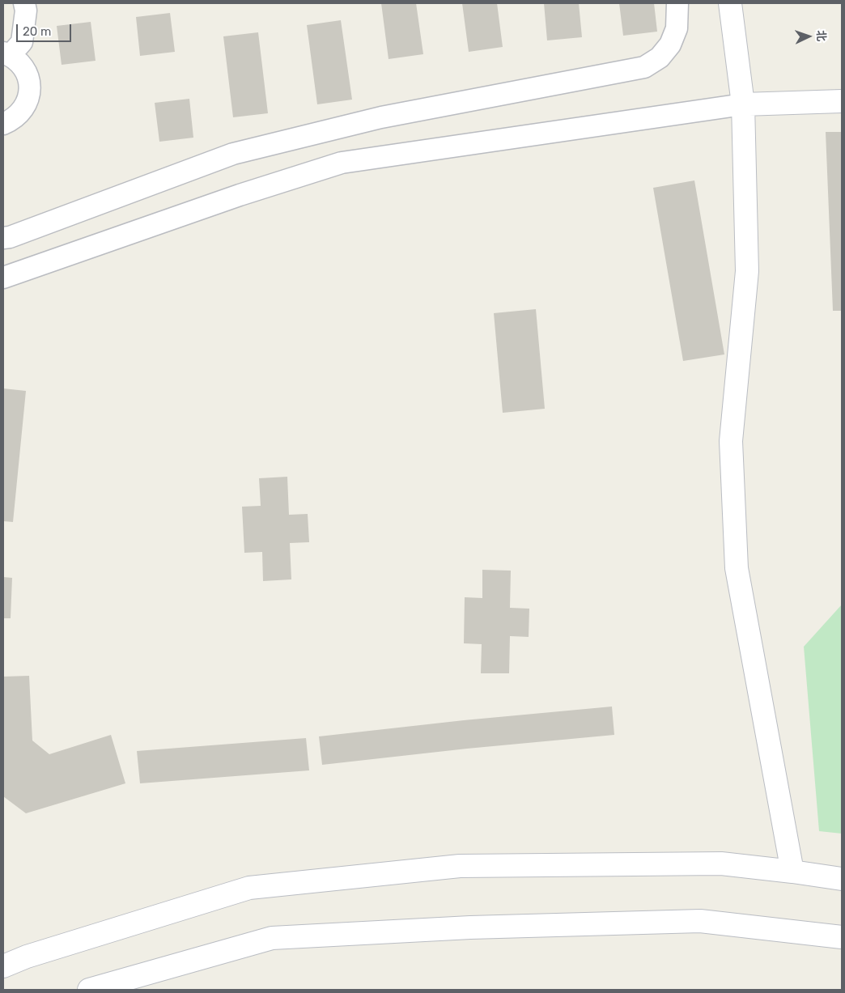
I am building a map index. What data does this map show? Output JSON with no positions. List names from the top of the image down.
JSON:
{
  "scale_bar": "20 m",
  "north": "right"
}
